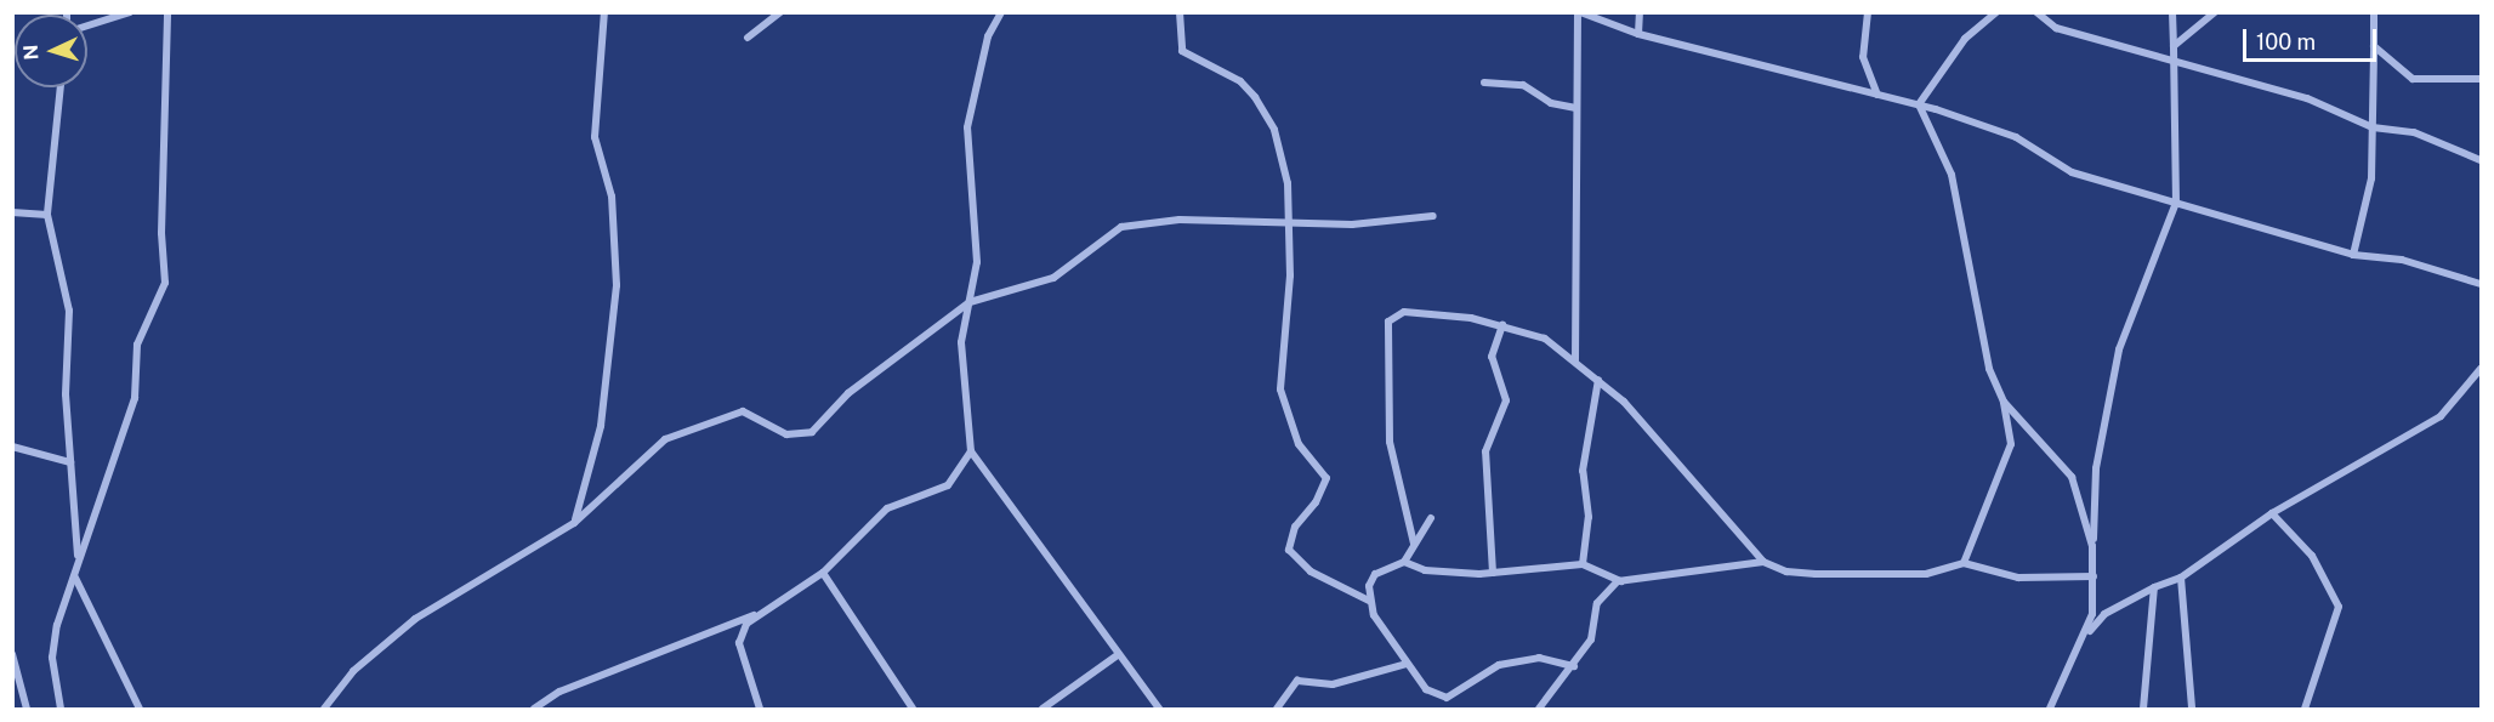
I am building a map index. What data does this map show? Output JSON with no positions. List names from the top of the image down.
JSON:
{
  "scale_bar": "100 m",
  "north": "left"
}
